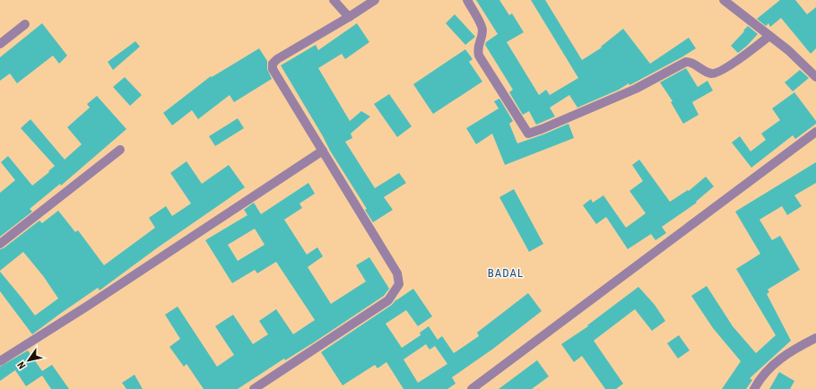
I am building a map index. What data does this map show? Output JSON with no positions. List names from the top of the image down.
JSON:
{
  "districts": ["BADAL"],
  "north": "bottom left"
}
